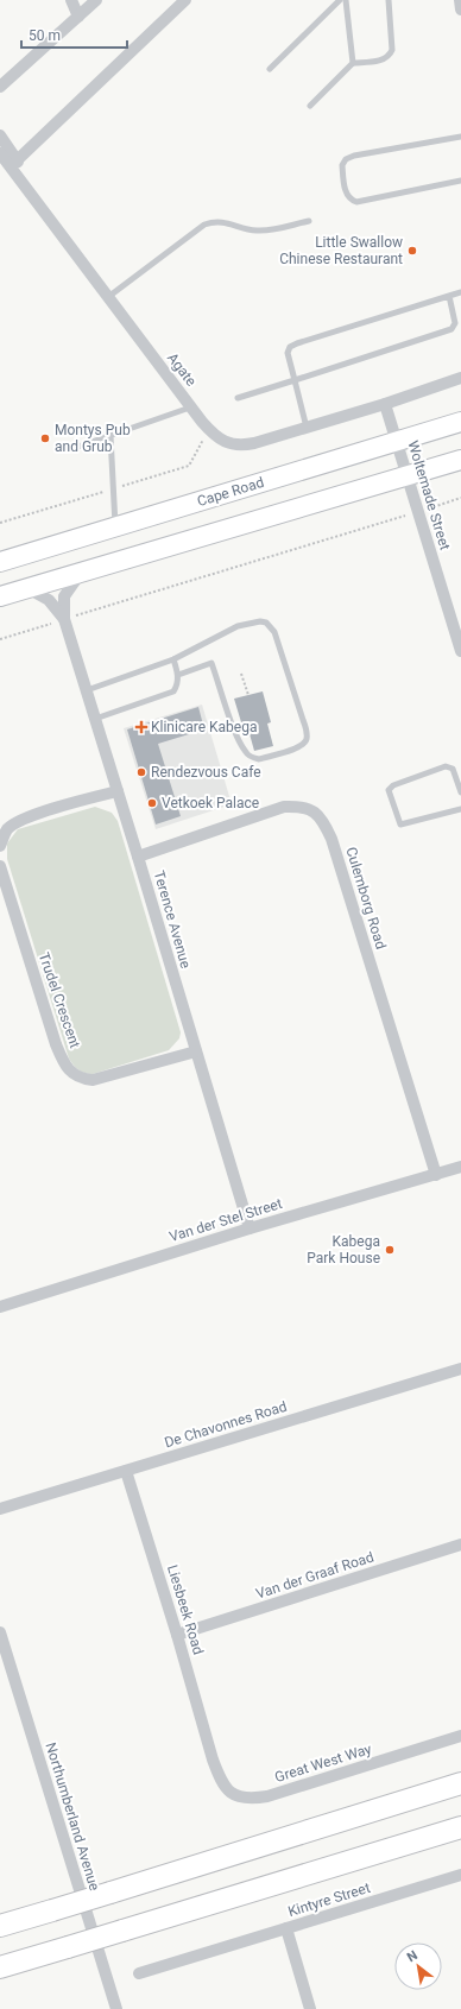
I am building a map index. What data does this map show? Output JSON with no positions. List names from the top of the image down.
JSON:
{
  "streets": {
    "main road": ["Cape Road"],
    "street": [
      "Agate",
      "Woltemade Street",
      "Culemborg Road",
      "Terence Avenue",
      "Trudel Crescent",
      "Van der Stel Street",
      "De Chavonnes Road",
      "Van der Graaf Road",
      "Liesbeek Road",
      "Great West Way",
      "Northumberland Avenue",
      "Kintyre Street"
    ]
  },
  "crossings": [
    ["Agate", "Woltemade Street"],
    ["Cape Road", "Woltemade Street"],
    ["Culemborg Road", "Terence Avenue"],
    ["Culemborg Road", "Van der Stel Street"],
    ["Terence Avenue", "Trudel Crescent"],
    ["Terence Avenue", "Van der Stel Street"],
    ["De Chavonnes Road", "Liesbeek Road"],
    ["Van der Graaf Road", "Liesbeek Road"],
    ["Liesbeek Road", "Great West Way"]
  ],
  "places": {
    "other": [
      "Little Swallow Chinese Restaurant",
      "Montys Pub and Grub",
      "Rendezvous Cafe",
      "Vetkoek Palace",
      "Kabega Park House"
    ],
    "health": ["Klinicare Kabega"]
  },
  "scale_bar": "50 m",
  "north": "top left"
}
